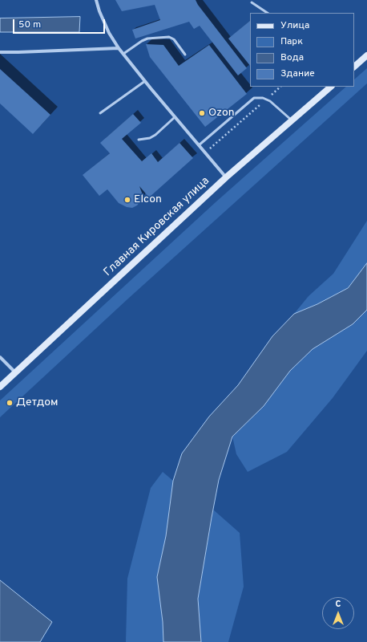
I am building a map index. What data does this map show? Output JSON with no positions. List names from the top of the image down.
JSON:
{
  "streets": {
    "main road": ["Главная Кировская улица"]
  },
  "places": ["Ozon", "Elcon", "Детдом"],
  "legend": [
    "Улица",
    "Парк",
    "Вода",
    "Здание"
  ],
  "scale_bar": "50 m",
  "north": "top"
}
